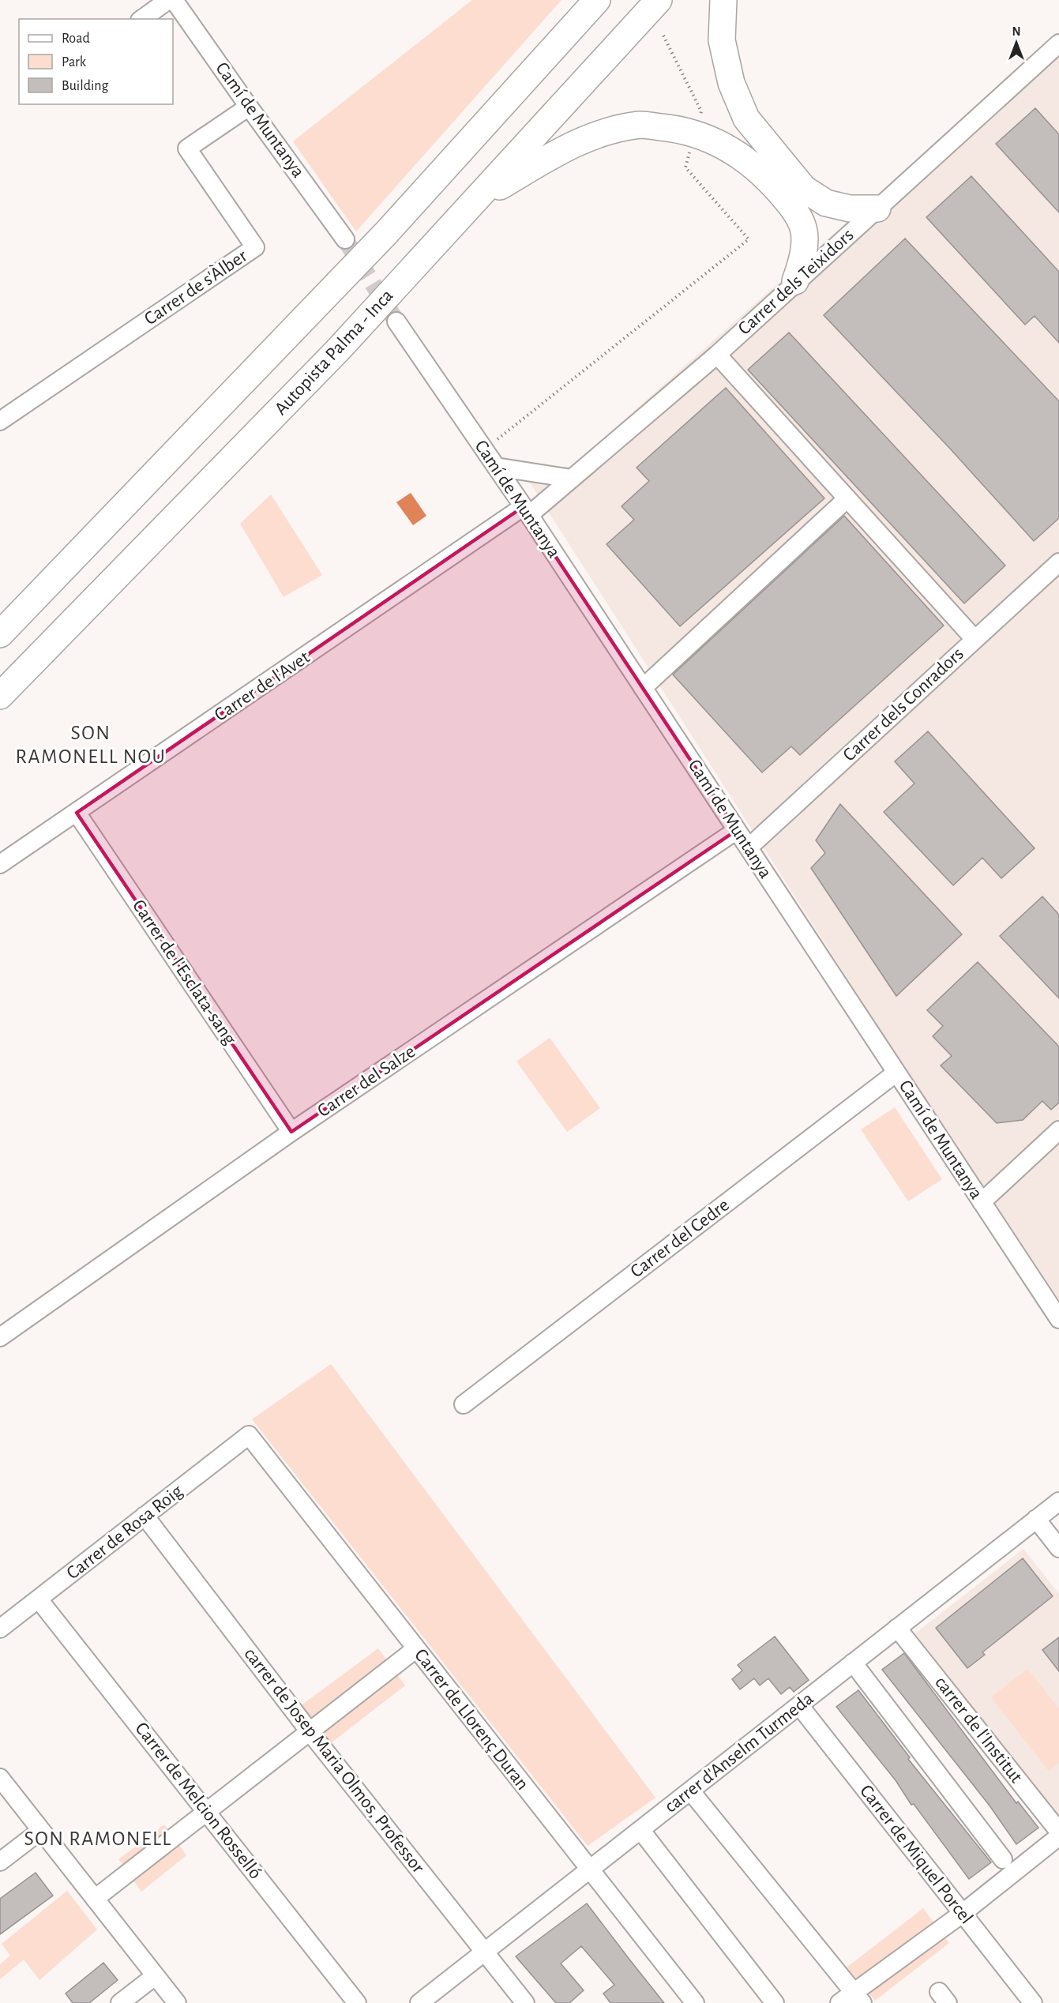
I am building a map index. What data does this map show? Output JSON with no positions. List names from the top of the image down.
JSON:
{
  "streets": {
    "highway": ["Autopista Palma - Inca"],
    "street": [
      "Camí de Muntanya",
      "Carrer dels Teixidors",
      "Carrer de s'Àlber",
      "Carrer de l'Avet",
      "Carrer dels Conradors",
      "Carrer de l'Esclata-sang",
      "Carrer del Salze",
      "Carrer del Cedre",
      "Carrer de Rosa Roig",
      "Carrer de Llorenç Duran",
      "carrer de l'Institut",
      "carrer d'Anselm Turmeda",
      "carrer de Josep Maria Olmos, Professor",
      "Carrer de Melcion Rosselló",
      "Carrer de Miquel Porcel"
    ]
  },
  "crossings": [
    ["Camí de Muntanya", "Carrer dels Teixidors"],
    ["Camí de Muntanya", "Carrer de s'Àlber"],
    ["Camí de Muntanya", "Carrer de l'Avet"],
    ["Camí de Muntanya", "Carrer dels Conradors"],
    ["Camí de Muntanya", "Carrer del Salze"],
    ["Camí de Muntanya", "Carrer del Cedre"],
    ["Carrer dels Teixidors", "Carrer de l'Avet"],
    ["Carrer de l'Avet", "Carrer de l'Esclata-sang"],
    ["Carrer de l'Esclata-sang", "Carrer del Salze"],
    ["Carrer de Rosa Roig", "Carrer de Llorenç Duran"],
    ["Carrer de Rosa Roig", "carrer de Josep Maria Olmos, Professor"],
    ["Carrer de Rosa Roig", "Carrer de Melcion Rosselló"],
    ["Carrer de Llorenç Duran", "carrer d'Anselm Turmeda"],
    ["carrer de l'Institut", "carrer d'Anselm Turmeda"],
    ["carrer d'Anselm Turmeda", "carrer de Josep Maria Olmos, Professor"],
    ["carrer d'Anselm Turmeda", "Carrer de Miquel Porcel"]
  ],
  "districts": ["SON RAMONELL NOU", "SON RAMONELL"],
  "legend": ["Road", "Park", "Building"],
  "north": "top"
}
